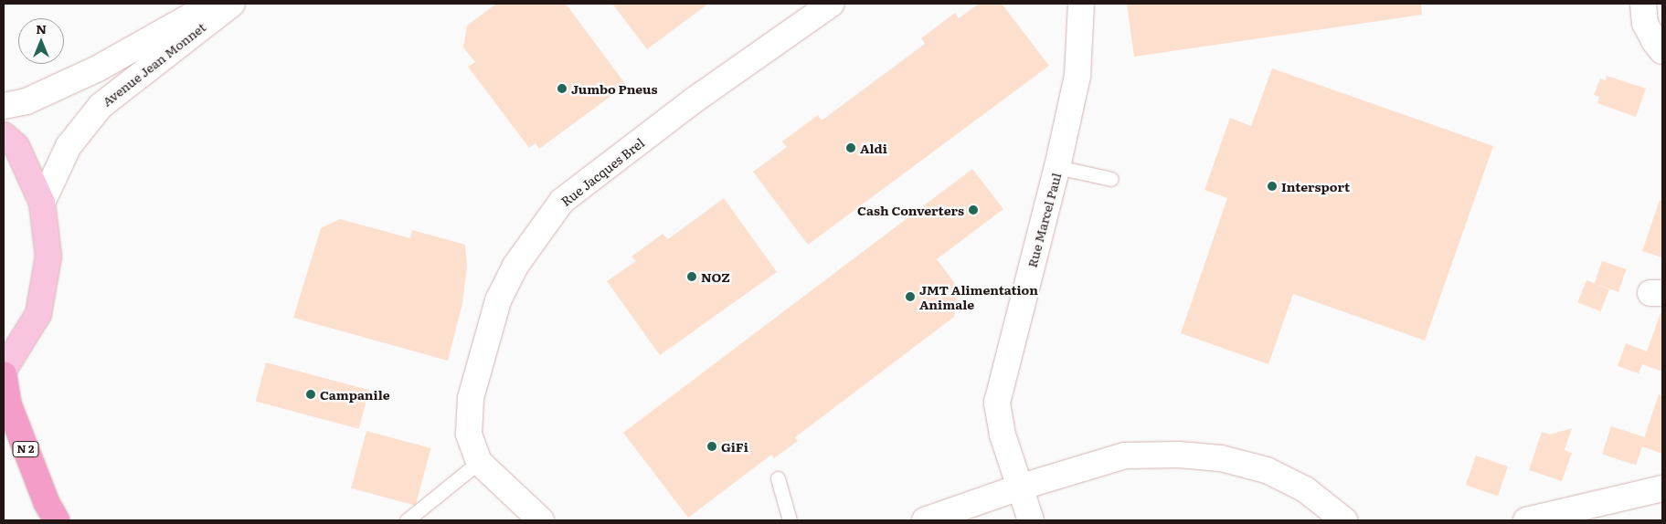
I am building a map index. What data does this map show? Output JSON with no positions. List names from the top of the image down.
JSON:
{
  "streets": {
    "highway": ["N 2"],
    "street": ["Avenue Jean Monnet", "Rue Jacques Brel", "Rue Marcel Paul"]
  },
  "places": [
    "Jumbo Pneus",
    "Aldi",
    "Intersport",
    "Cash Converters",
    "NOZ",
    "JMT Alimentation Animale",
    "Campanile",
    "GiFi"
  ],
  "north": "top"
}
